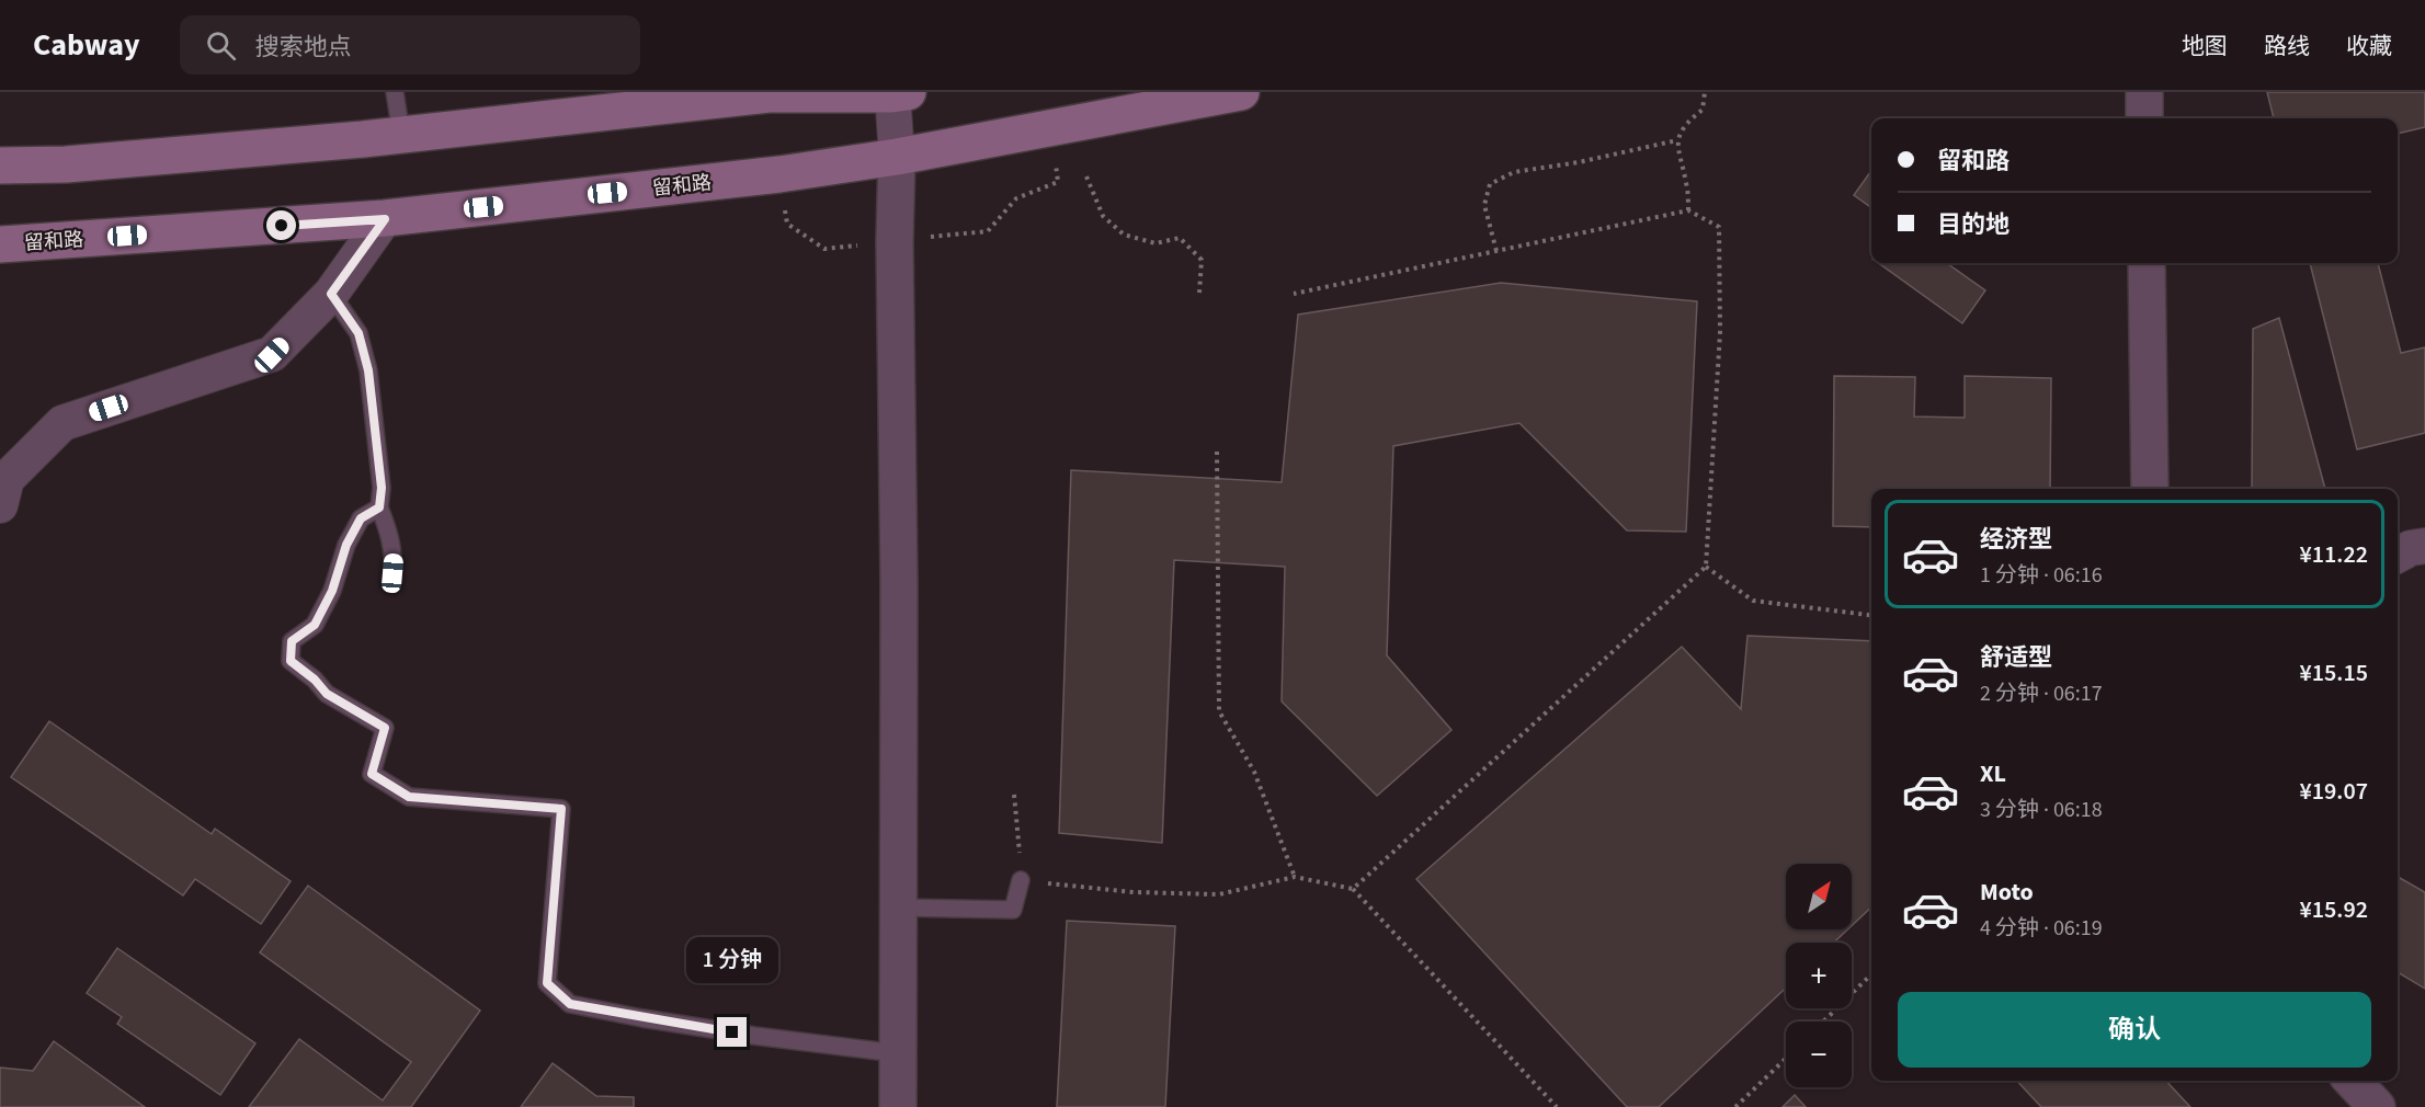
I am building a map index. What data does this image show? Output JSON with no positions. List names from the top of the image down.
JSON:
{
  "streets": {
    "main road": ["留和路"]
  },
  "north": "top right",
  "page": {
    "header": "Cabway",
    "search": "搜索地点",
    "nav": ["地图", "路线", "收藏"],
    "banner": ["留和路", "目的地"],
    "list": [
      {
        "name": "经济型",
        "note": "1 分钟 · 06:16",
        "value": "¥11.22"
      },
      {
        "name": "舒适型",
        "note": "2 分钟 · 06:17",
        "value": "¥15.15"
      },
      {
        "name": "XL",
        "note": "3 分钟 · 06:18",
        "value": "¥19.07"
      },
      {
        "name": "Moto",
        "note": "4 分钟 · 06:19",
        "value": "¥15.92"
      }
    ],
    "map_buttons": ["+", "−"],
    "bubble": "1 分钟",
    "buttons": "确认"
  }
}
